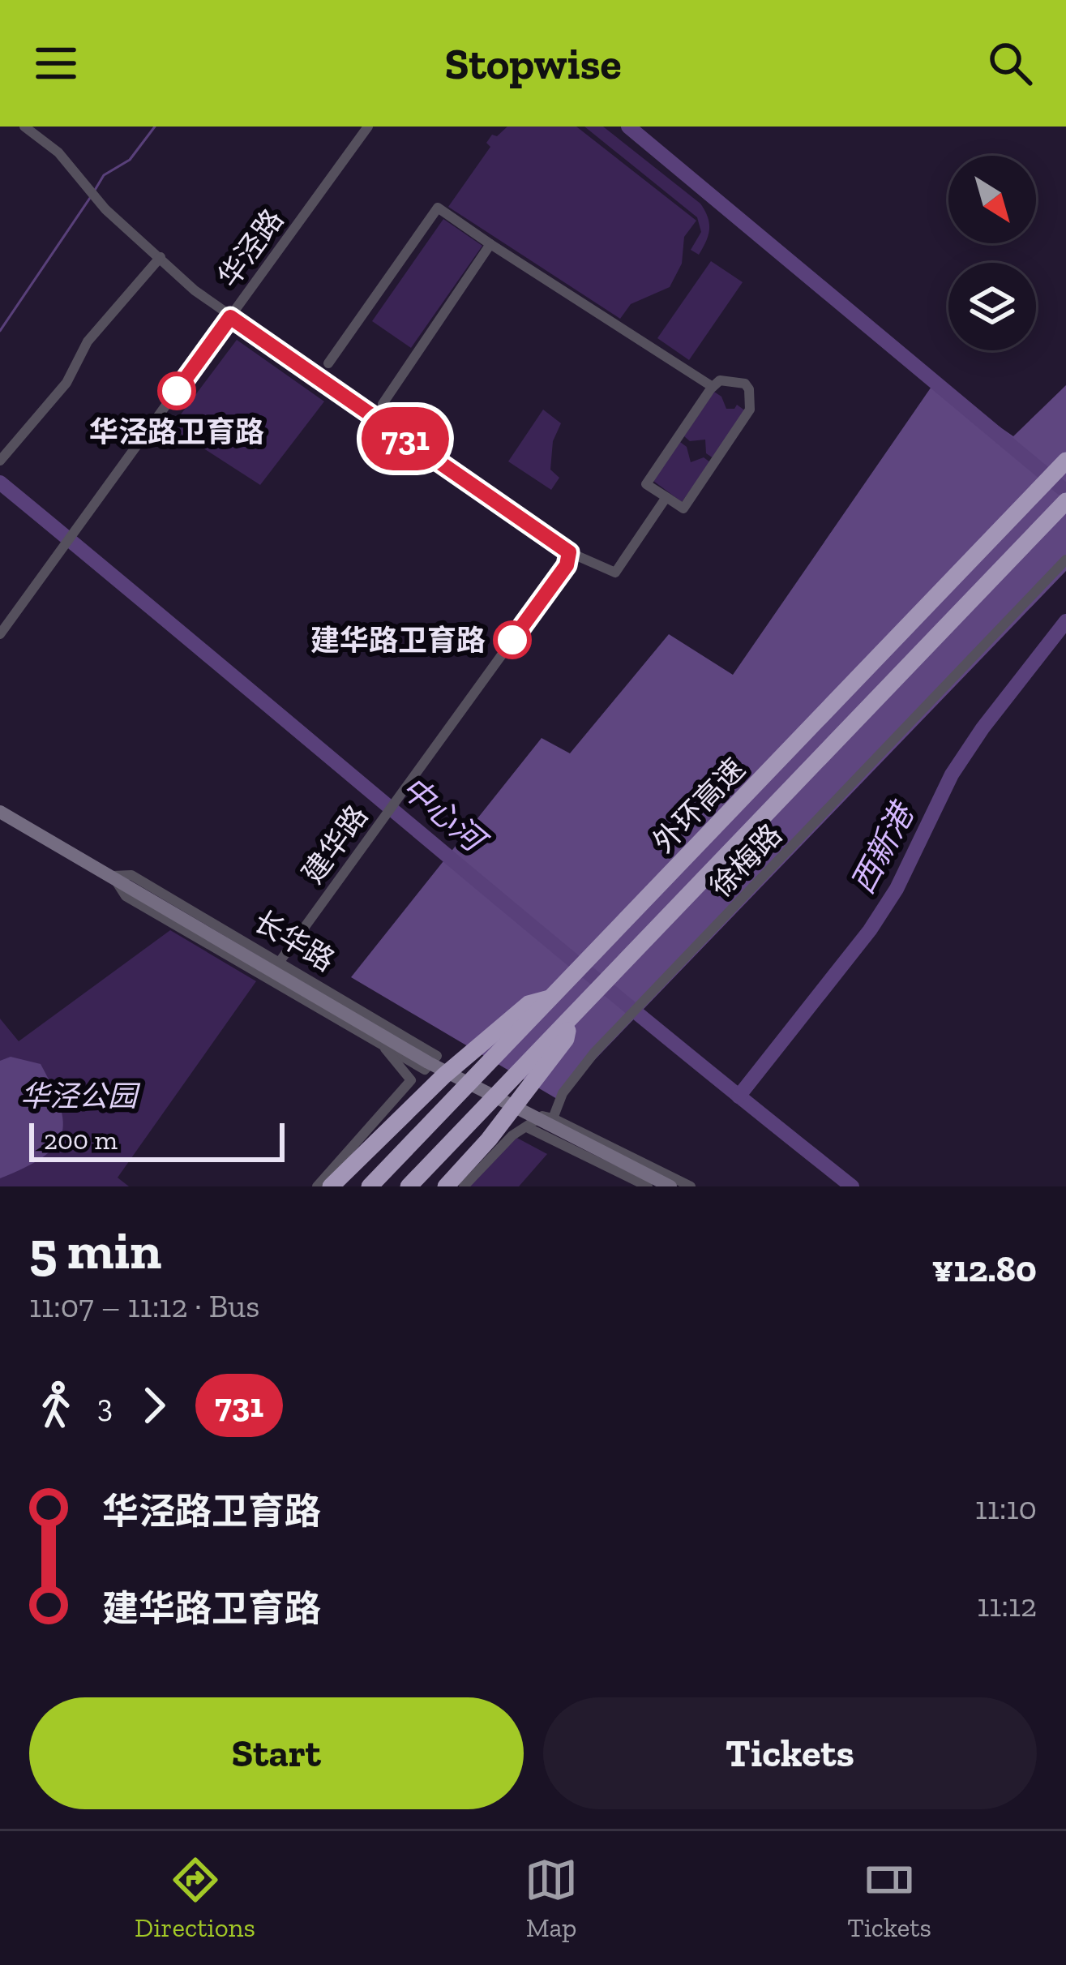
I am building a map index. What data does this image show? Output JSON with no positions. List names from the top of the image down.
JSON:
{
  "streets": {
    "highway": ["外环高速"],
    "street": [
      "华泾路",
      "建华路",
      "徐梅路",
      "长华路"
    ]
  },
  "crossings": [
    ["建华路", "长华路"]
  ],
  "water": ["中心河", "西新港"],
  "parks": ["华泾公园"],
  "places": ["华泾路卫育路", "建华路卫育路"],
  "lines": ["bus line 731"],
  "scale_bar": "200 m",
  "north": "bottom right",
  "page": {
    "header": "Stopwise",
    "on_map": "731",
    "scale": "200 m",
    "heading": ["5 min", "11:07 – 11:12 · Bus", "¥12.80"],
    "legs": ["3", "731"],
    "list": [
      {
        "name": "华泾路卫育路",
        "value": "11:10"
      },
      {
        "name": "建华路卫育路",
        "value": "11:12"
      }
    ],
    "buttons": ["Start", "Tickets"],
    "tabs": ["Directions", "Map", "Tickets"]
  }
}
